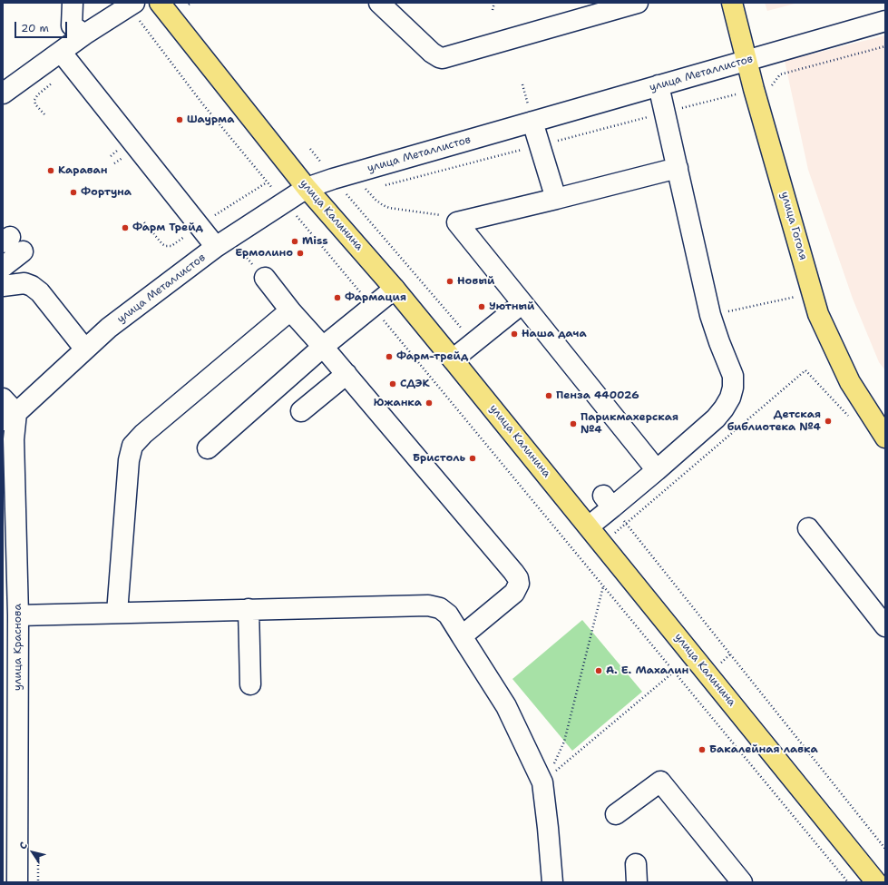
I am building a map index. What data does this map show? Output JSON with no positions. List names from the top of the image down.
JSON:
{
  "streets": {
    "main road": ["улица Калинина", "улица Гоголя"],
    "street": ["улица Металлистов", "улица Краснова"]
  },
  "crossings": [
    ["улица Металлистов", "улица Калинина"],
    ["улица Металлистов", "улица Гоголя"],
    ["улица Металлистов", "улица Краснова"]
  ],
  "places": [
    "Шаурма",
    "Караван",
    "Фортуна",
    "Фарм Трейд",
    "Miss",
    "Ермолино",
    "Новый",
    "Фармация",
    "Уютный",
    "Наша дача",
    "Фарм-трейд",
    "СДЭК",
    "Пенза 440026",
    "Южанка",
    "Детская библиотека №4",
    "Парикмахерская №4",
    "Бристоль",
    "А. Е. Махалин",
    "Бакалейная лавка"
  ],
  "scale_bar": "20 m",
  "north": "top left"
}
